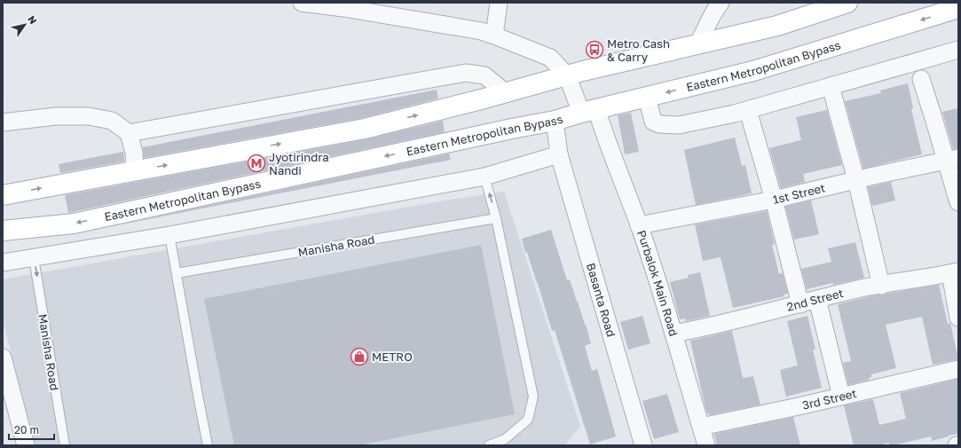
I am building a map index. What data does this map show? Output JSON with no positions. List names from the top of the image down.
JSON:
{
  "streets": {
    "main road": ["Eastern Metropolitan Bypass"],
    "street": [
      "1st Street",
      "Purbalok Main Road",
      "Basanta Road",
      "2nd Street",
      "3rd Street"
    ],
    "lane": ["Manisha Road"]
  },
  "crossings": [
    ["Eastern Metropolitan Bypass", "Purbalok Main Road"],
    ["Eastern Metropolitan Bypass", "Basanta Road"],
    ["1st Street", "Purbalok Main Road"],
    ["Purbalok Main Road", "2nd Street"],
    ["Purbalok Main Road", "3rd Street"]
  ],
  "one_way": ["Manisha Road"],
  "places": {
    "bus stop": ["Metro Cash & Carry"],
    "metro station": ["Jyotirindra Nandi"],
    "shop": ["METRO"]
  },
  "scale_bar": "20 m",
  "north": "top right"
}
